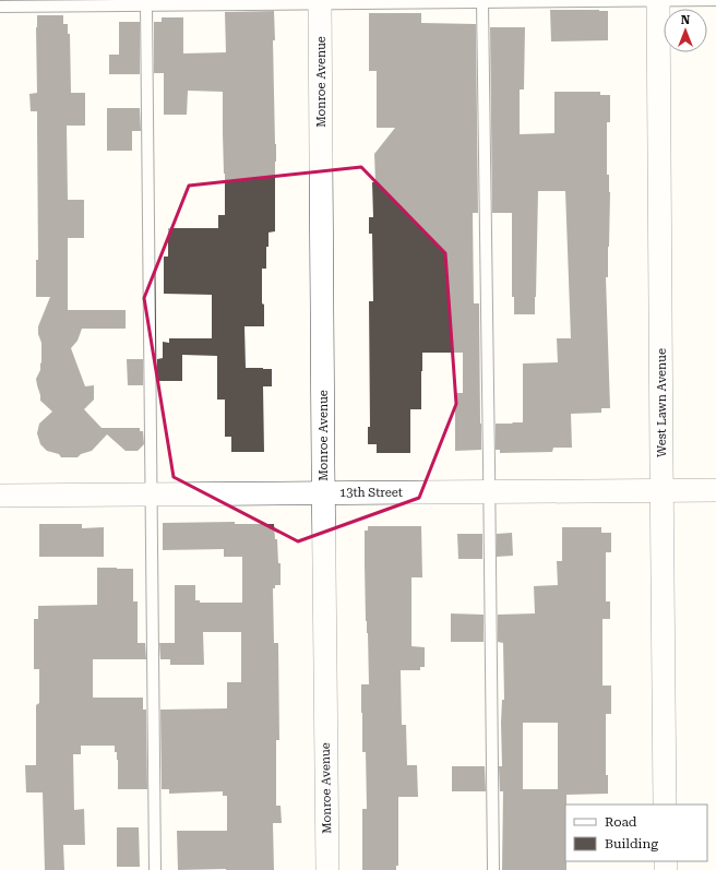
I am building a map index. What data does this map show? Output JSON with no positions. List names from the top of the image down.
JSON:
{
  "streets": {
    "street": ["Monroe Avenue", "West Lawn Avenue", "13th Street"]
  },
  "crossings": [
    ["Monroe Avenue", "13th Street"],
    ["West Lawn Avenue", "13th Street"]
  ],
  "legend": ["Road", "Building"],
  "north": "top"
}
